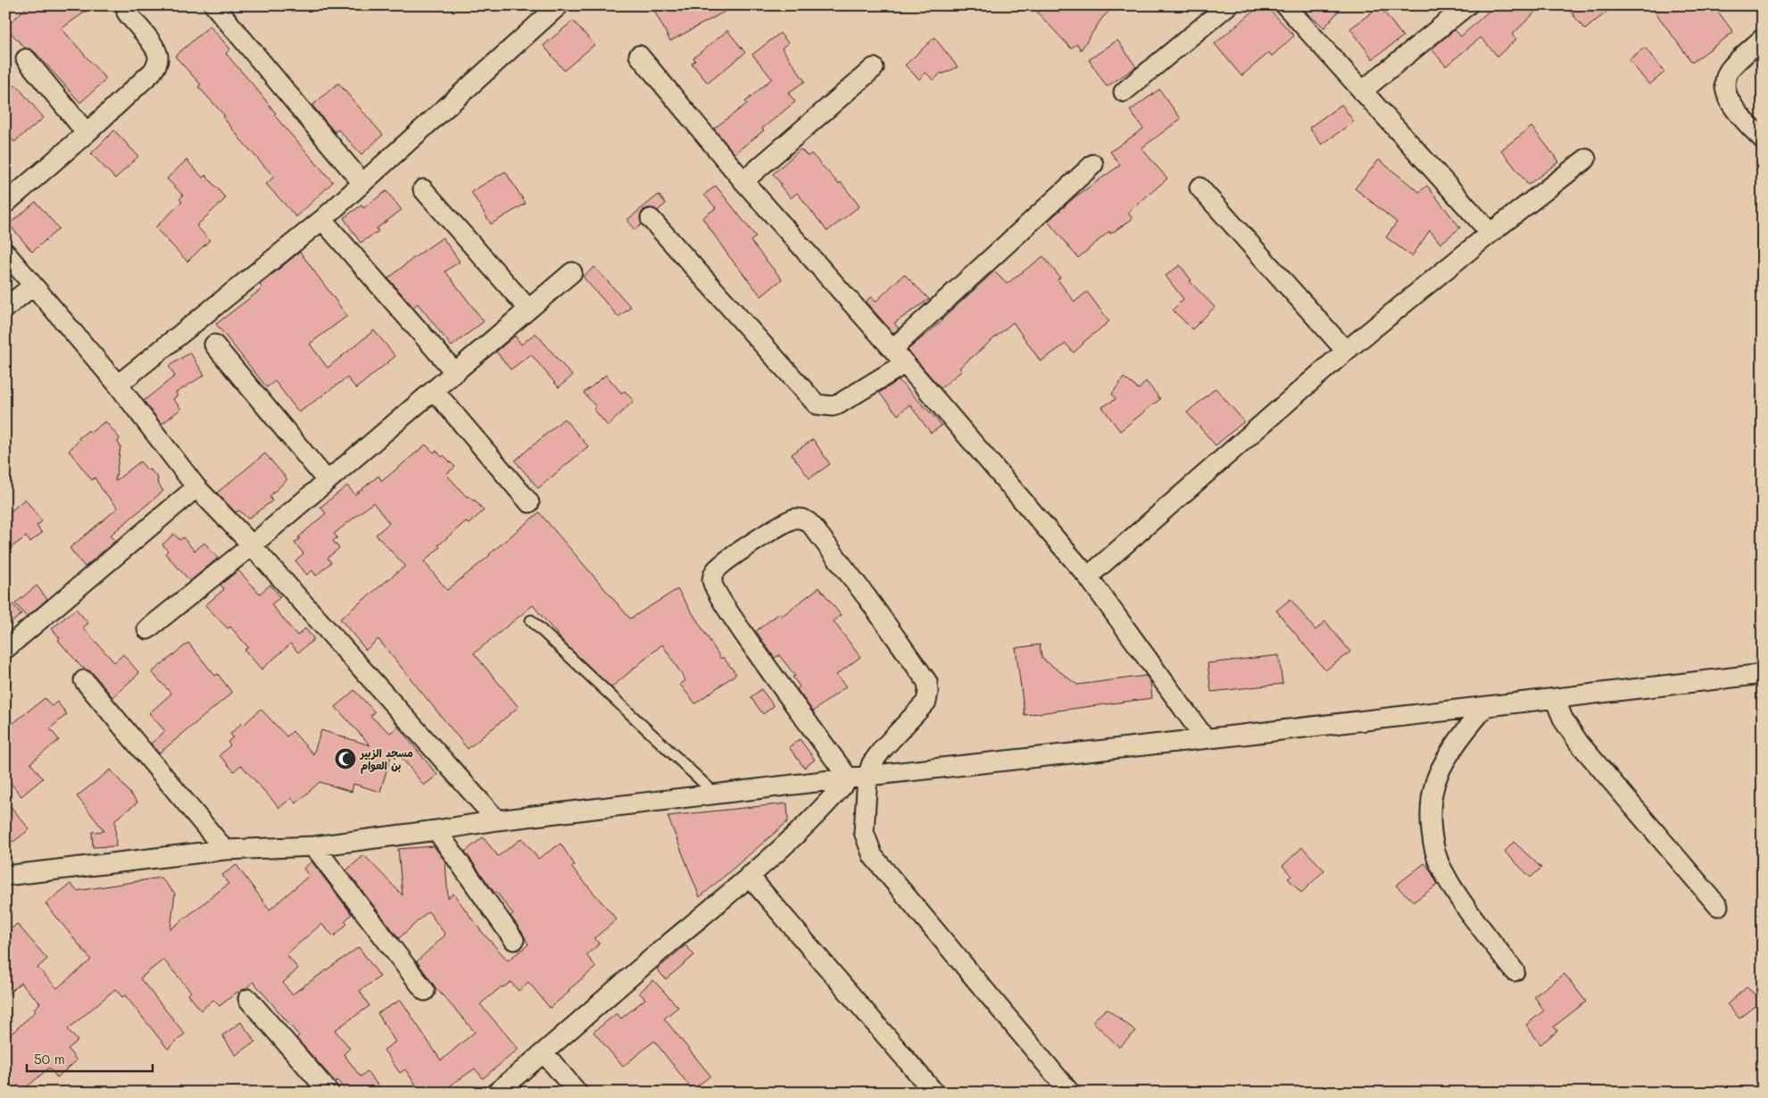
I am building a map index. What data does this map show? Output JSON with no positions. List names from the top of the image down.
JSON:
{
  "places": {
    "mosque": ["مسجد الزبير بن العوام"]
  },
  "scale_bar": "50 m"
}
